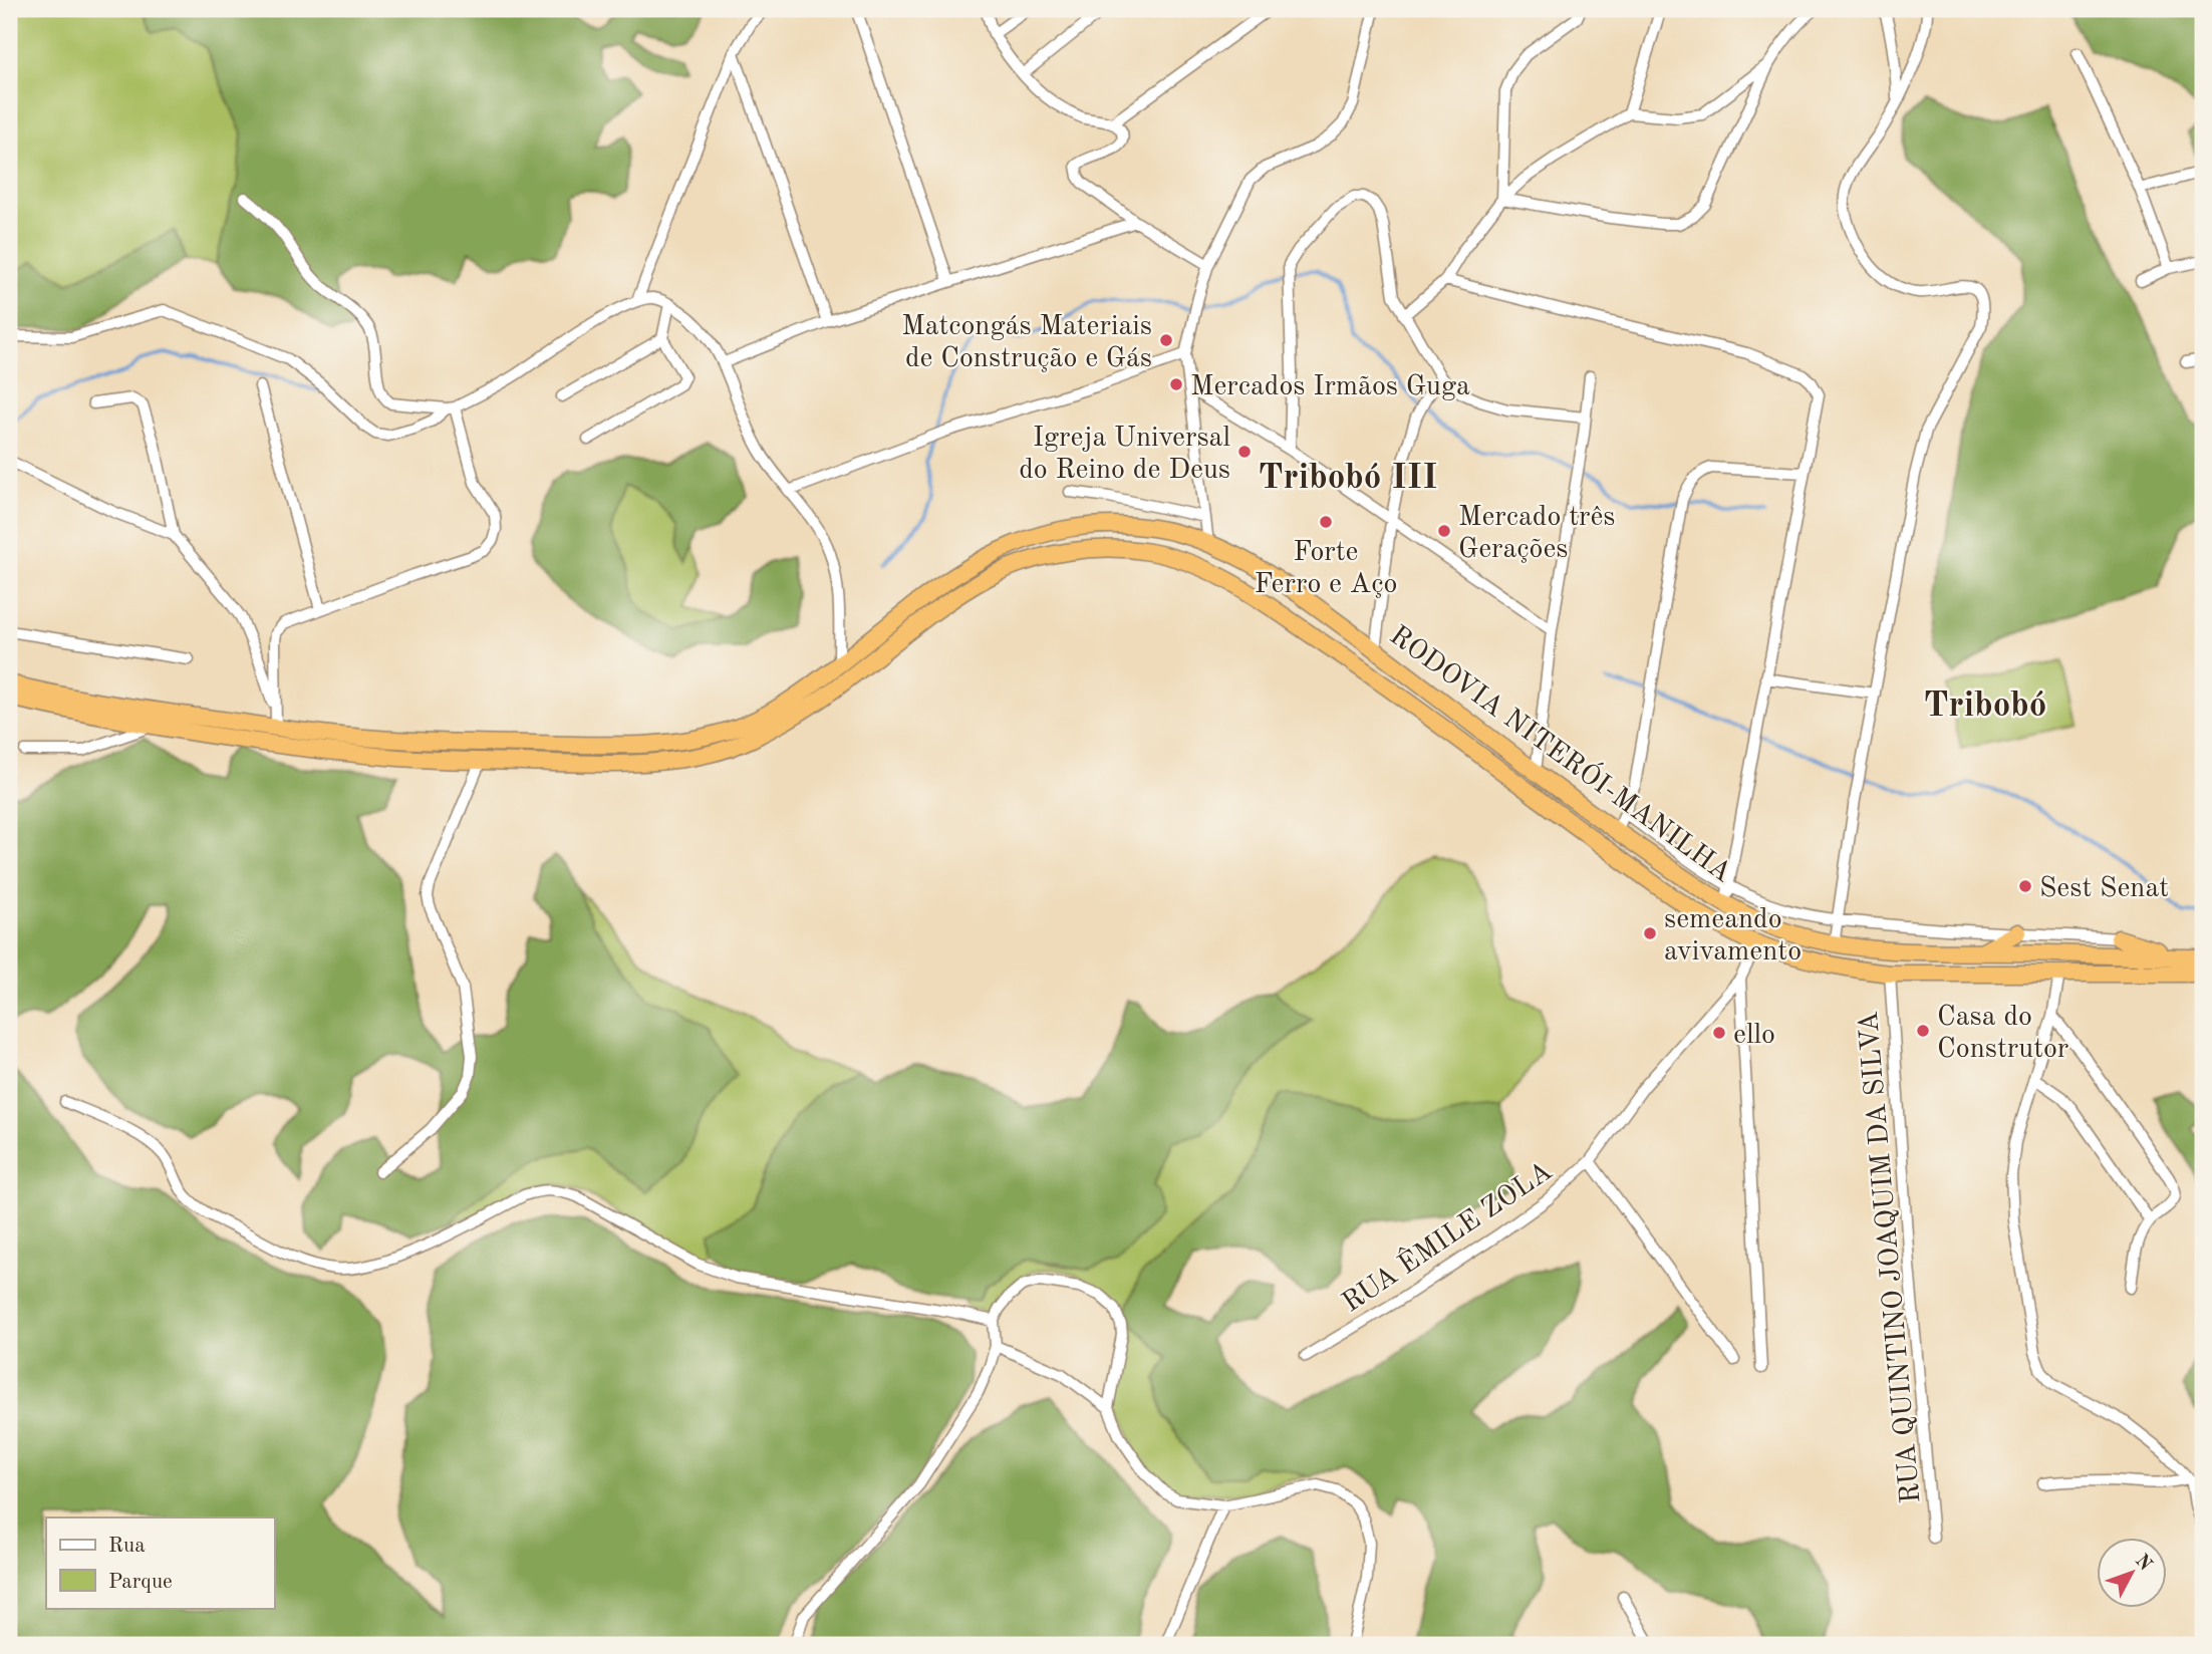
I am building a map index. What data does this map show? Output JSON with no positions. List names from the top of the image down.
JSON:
{
  "streets": {
    "highway": ["RODOVIA NITERÓI-MANILHA"],
    "street": ["RUA ÊMILE ZOLA", "RUA QUINTINO JOAQUIM DA SILVA"]
  },
  "crossings": [
    ["RODOVIA NITERÓI-MANILHA", "RUA ÊMILE ZOLA"],
    ["RODOVIA NITERÓI-MANILHA", "RUA QUINTINO JOAQUIM DA SILVA"]
  ],
  "districts": ["Tribobó III", "Tribobó"],
  "places": [
    "Matcongás Materiais de Construção e Gás",
    "Mercados Irmãos Guga",
    "Igreja Universal do Reino de Deus",
    "Forte Ferro e Aço",
    "Mercado três Gerações",
    "Sest Senat",
    "semeando avivamento",
    "Casa do Construtor",
    "ello"
  ],
  "legend": ["Rua", "Parque"],
  "north": "top right"
}
